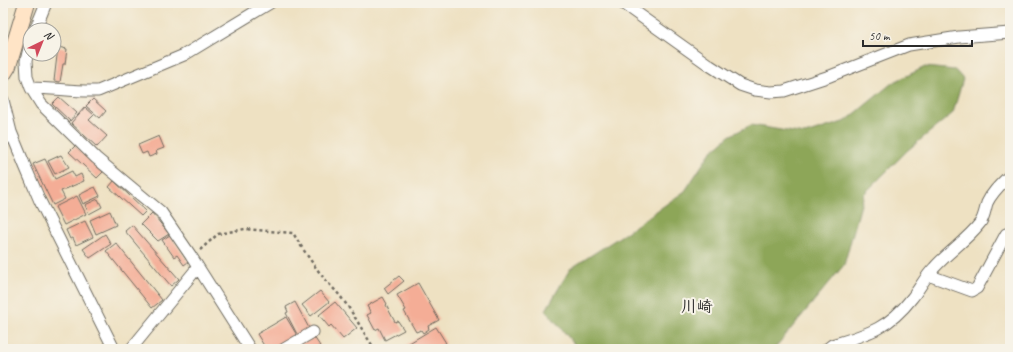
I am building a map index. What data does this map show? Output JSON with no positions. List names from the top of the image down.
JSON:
{
  "districts": ["川崎"],
  "scale_bar": "50 m",
  "north": "top right"
}
